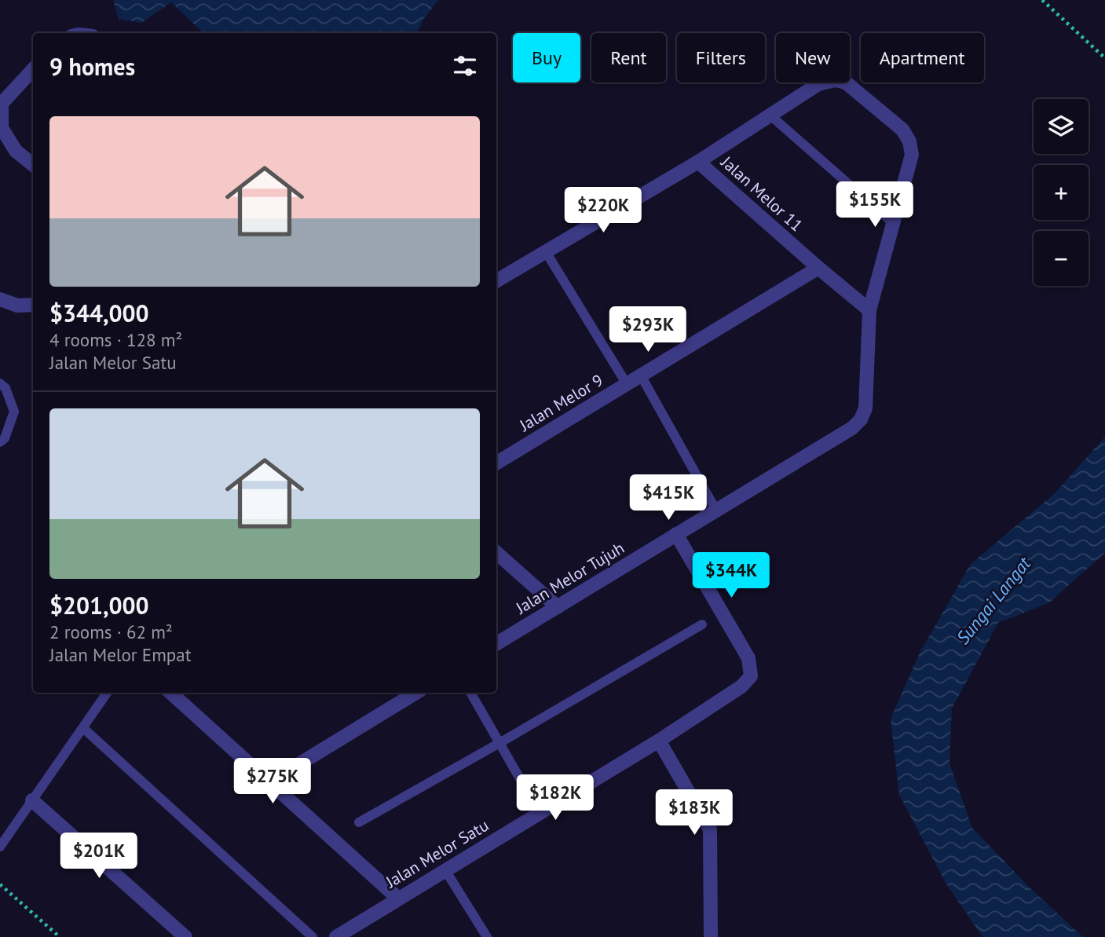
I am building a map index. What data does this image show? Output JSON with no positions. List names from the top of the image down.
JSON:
{
  "streets": {
    "street": [
      "Jalan Melor 11",
      "Jalan Melor 9",
      "Jalan Melor Tujuh",
      "Jalan Melor Satu"
    ]
  },
  "crossings": [
    ["Jalan Melor 11", "Jalan Melor 9"],
    ["Jalan Melor 11", "Jalan Melor Tujuh"],
    ["Jalan Melor Tujuh", "Jalan Melor Satu"]
  ],
  "water": ["Sungai Langat"],
  "page": {
    "chip": [
      "Buy",
      "Rent",
      "Filters",
      "New",
      "Apartment"
    ],
    "heading": "9 homes",
    "map_buttons": ["+", "−"],
    "list": [
      {
        "name": "$344,000",
        "note": "4 rooms · 128 m² · Jalan Melor Satu"
      },
      {
        "name": "$201,000",
        "note": "2 rooms · 62 m² · Jalan Melor Empat"
      }
    ],
    "price": [
      "$155K",
      "$220K",
      "$293K",
      "$415K",
      "$344K",
      "$275K",
      "$182K",
      "$183K",
      "$201K"
    ]
  }
}
